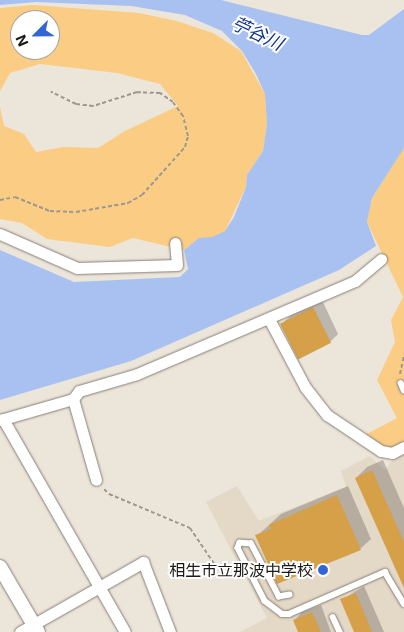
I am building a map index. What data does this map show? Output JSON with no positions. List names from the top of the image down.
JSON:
{
  "water": ["苧谷川"],
  "places": ["相生市立那波中学校"],
  "north": "bottom left"
}
